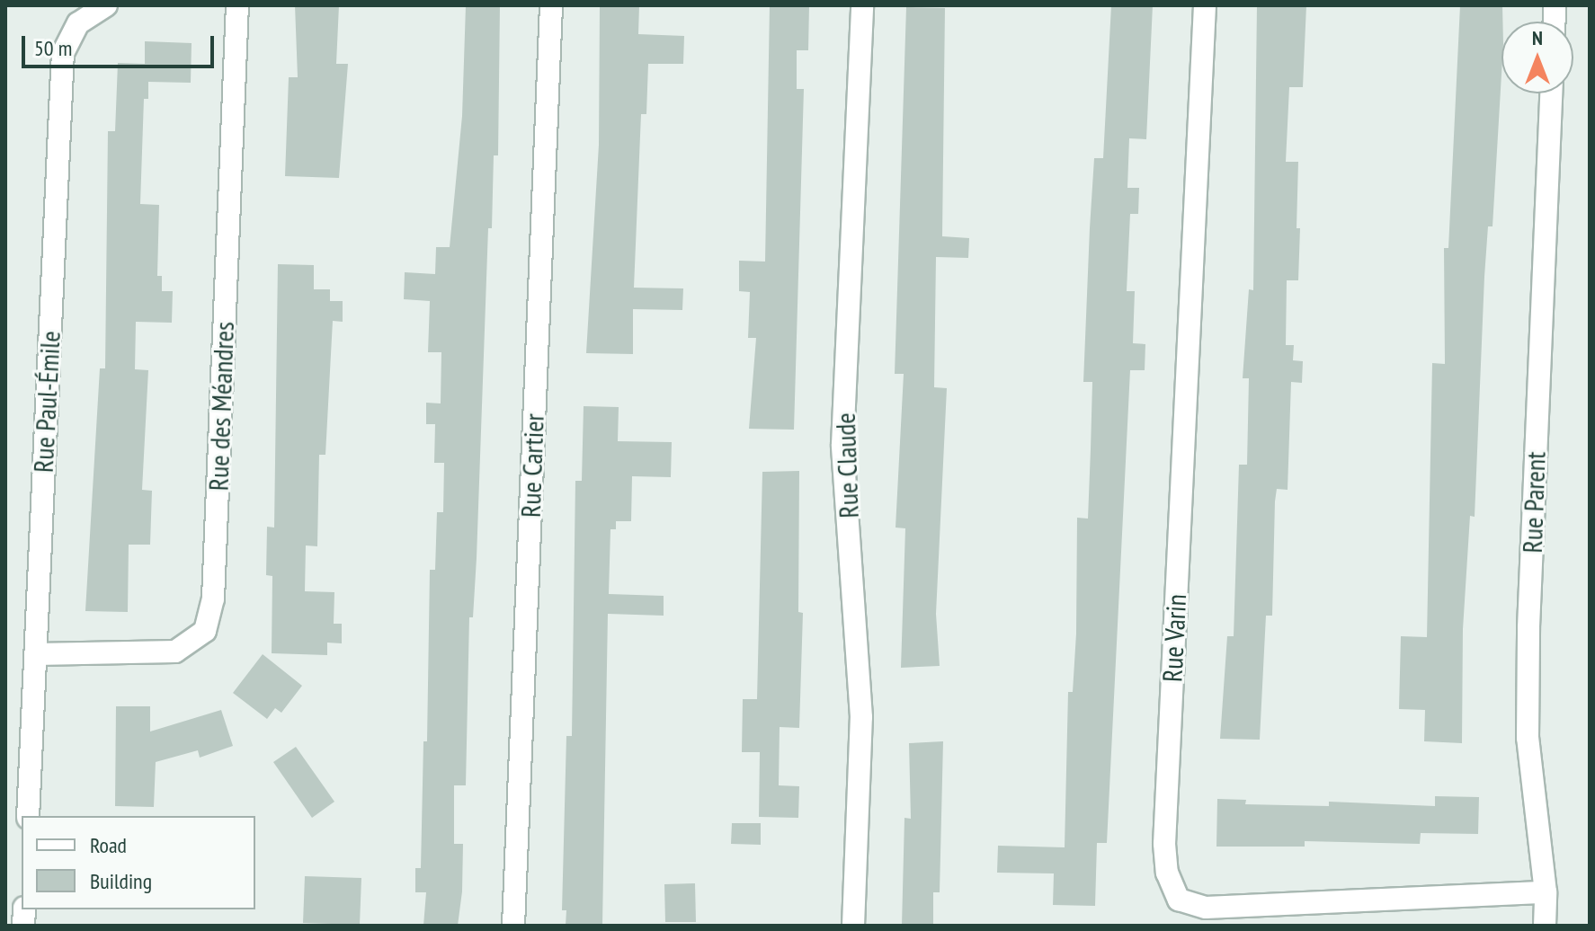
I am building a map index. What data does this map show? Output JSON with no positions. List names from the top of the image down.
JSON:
{
  "streets": {
    "street": [
      "Rue Paul-Émile",
      "Rue des Méandres",
      "Rue Cartier",
      "Rue Claude",
      "Rue Parent",
      "Rue Varin"
    ]
  },
  "crossings": [
    ["Rue Paul-Émile", "Rue des Méandres"],
    ["Rue Parent", "Rue Varin"]
  ],
  "legend": ["Road", "Building"],
  "scale_bar": "50 m",
  "north": "top"
}
